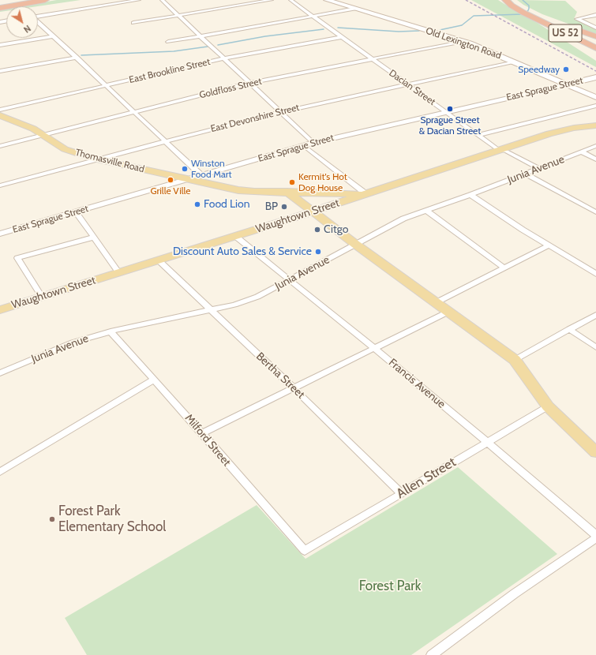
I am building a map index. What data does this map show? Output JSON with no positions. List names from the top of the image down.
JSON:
{
  "streets": {
    "highway": ["US 52"],
    "main road": [
      "Old Lexington Road",
      "East Sprague Street",
      "Thomasville Road",
      "Waughtown Street"
    ],
    "street": [
      "East Brookline Street",
      "Dacian Street",
      "Goldfloss Street",
      "East Devonshire Street",
      "Junia Avenue",
      "Bertha Street",
      "Francis Avenue",
      "Milford Street",
      "Allen Street"
    ]
  },
  "crossings": [
    ["Old Lexington Road", "Goldfloss Street"],
    ["Old Lexington Road", "East Sprague Street"],
    ["Old Lexington Road", "East Devonshire Street"],
    ["East Brookline Street", "Dacian Street"],
    ["Dacian Street", "Goldfloss Street"],
    ["Dacian Street", "East Sprague Street"],
    ["Dacian Street", "East Devonshire Street"],
    ["Dacian Street", "Junia Avenue"],
    ["Dacian Street", "Waughtown Street"],
    ["Goldfloss Street", "Thomasville Road"],
    ["East Sprague Street", "Thomasville Road"],
    ["East Devonshire Street", "Thomasville Road"],
    ["Thomasville Road", "Waughtown Street"],
    ["Junia Avenue", "Bertha Street"],
    ["Junia Avenue", "Francis Avenue"],
    ["Junia Avenue", "Milford Street"],
    ["Waughtown Street", "Bertha Street"],
    ["Waughtown Street", "Francis Avenue"],
    ["Bertha Street", "Allen Street"],
    ["Francis Avenue", "Allen Street"],
    ["Milford Street", "Allen Street"]
  ],
  "parks": ["Forest Park"],
  "places": [
    "Speedway",
    "Sprague Street & Dacian Street",
    "Winston Food Mart",
    "Grille Ville",
    "Kermit's Hot Dog House",
    "Food Lion",
    "BP",
    "Citgo",
    "Discount Auto Sales & Service",
    "Forest Park Elementary School"
  ],
  "north": "bottom right"
}
